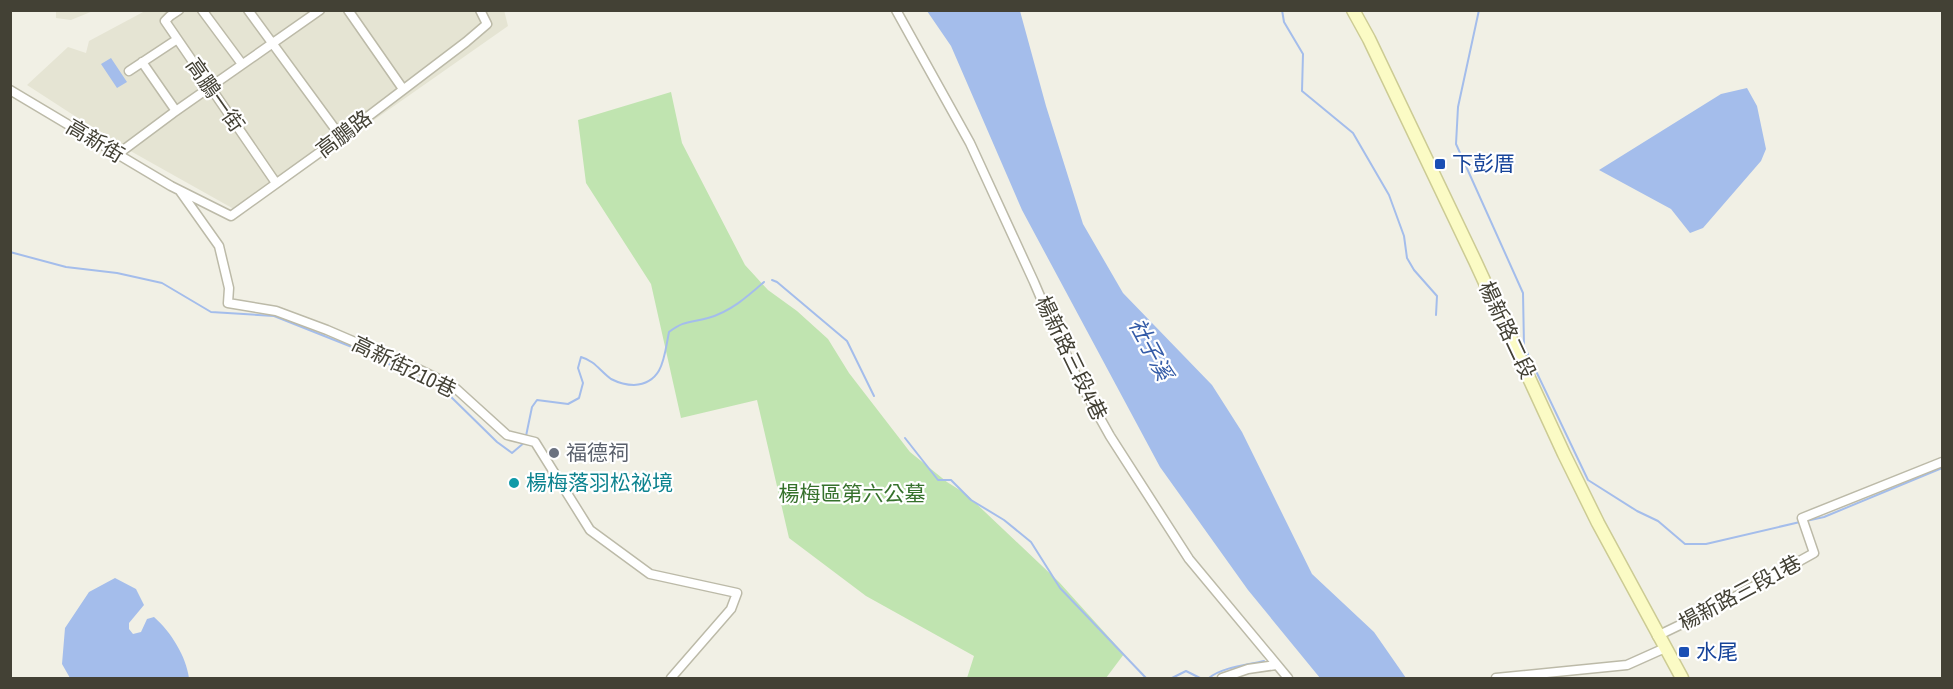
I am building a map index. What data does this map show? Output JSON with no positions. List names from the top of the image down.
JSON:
{
  "streets": {
    "main road": ["楊新路二段"],
    "street": [
      "高鵬一街",
      "高鵬路",
      "高新街",
      "楊新路三段4巷",
      "高新街210巷",
      "楊新路三段1巷"
    ]
  },
  "crossings": [
    ["高鵬一街", "高鵬路"],
    ["高鵬路", "高新街"],
    ["高鵬路", "高新街210巷"],
    ["高新街", "高新街210巷"],
    ["楊新路二段", "楊新路三段1巷"]
  ],
  "water": ["社子溪"],
  "parks": ["楊梅區第六公墓"],
  "places": {
    "transit": ["下彭厝", "水尾"],
    "other": ["福德祠", "楊梅落羽松祕境"]
  }
}
